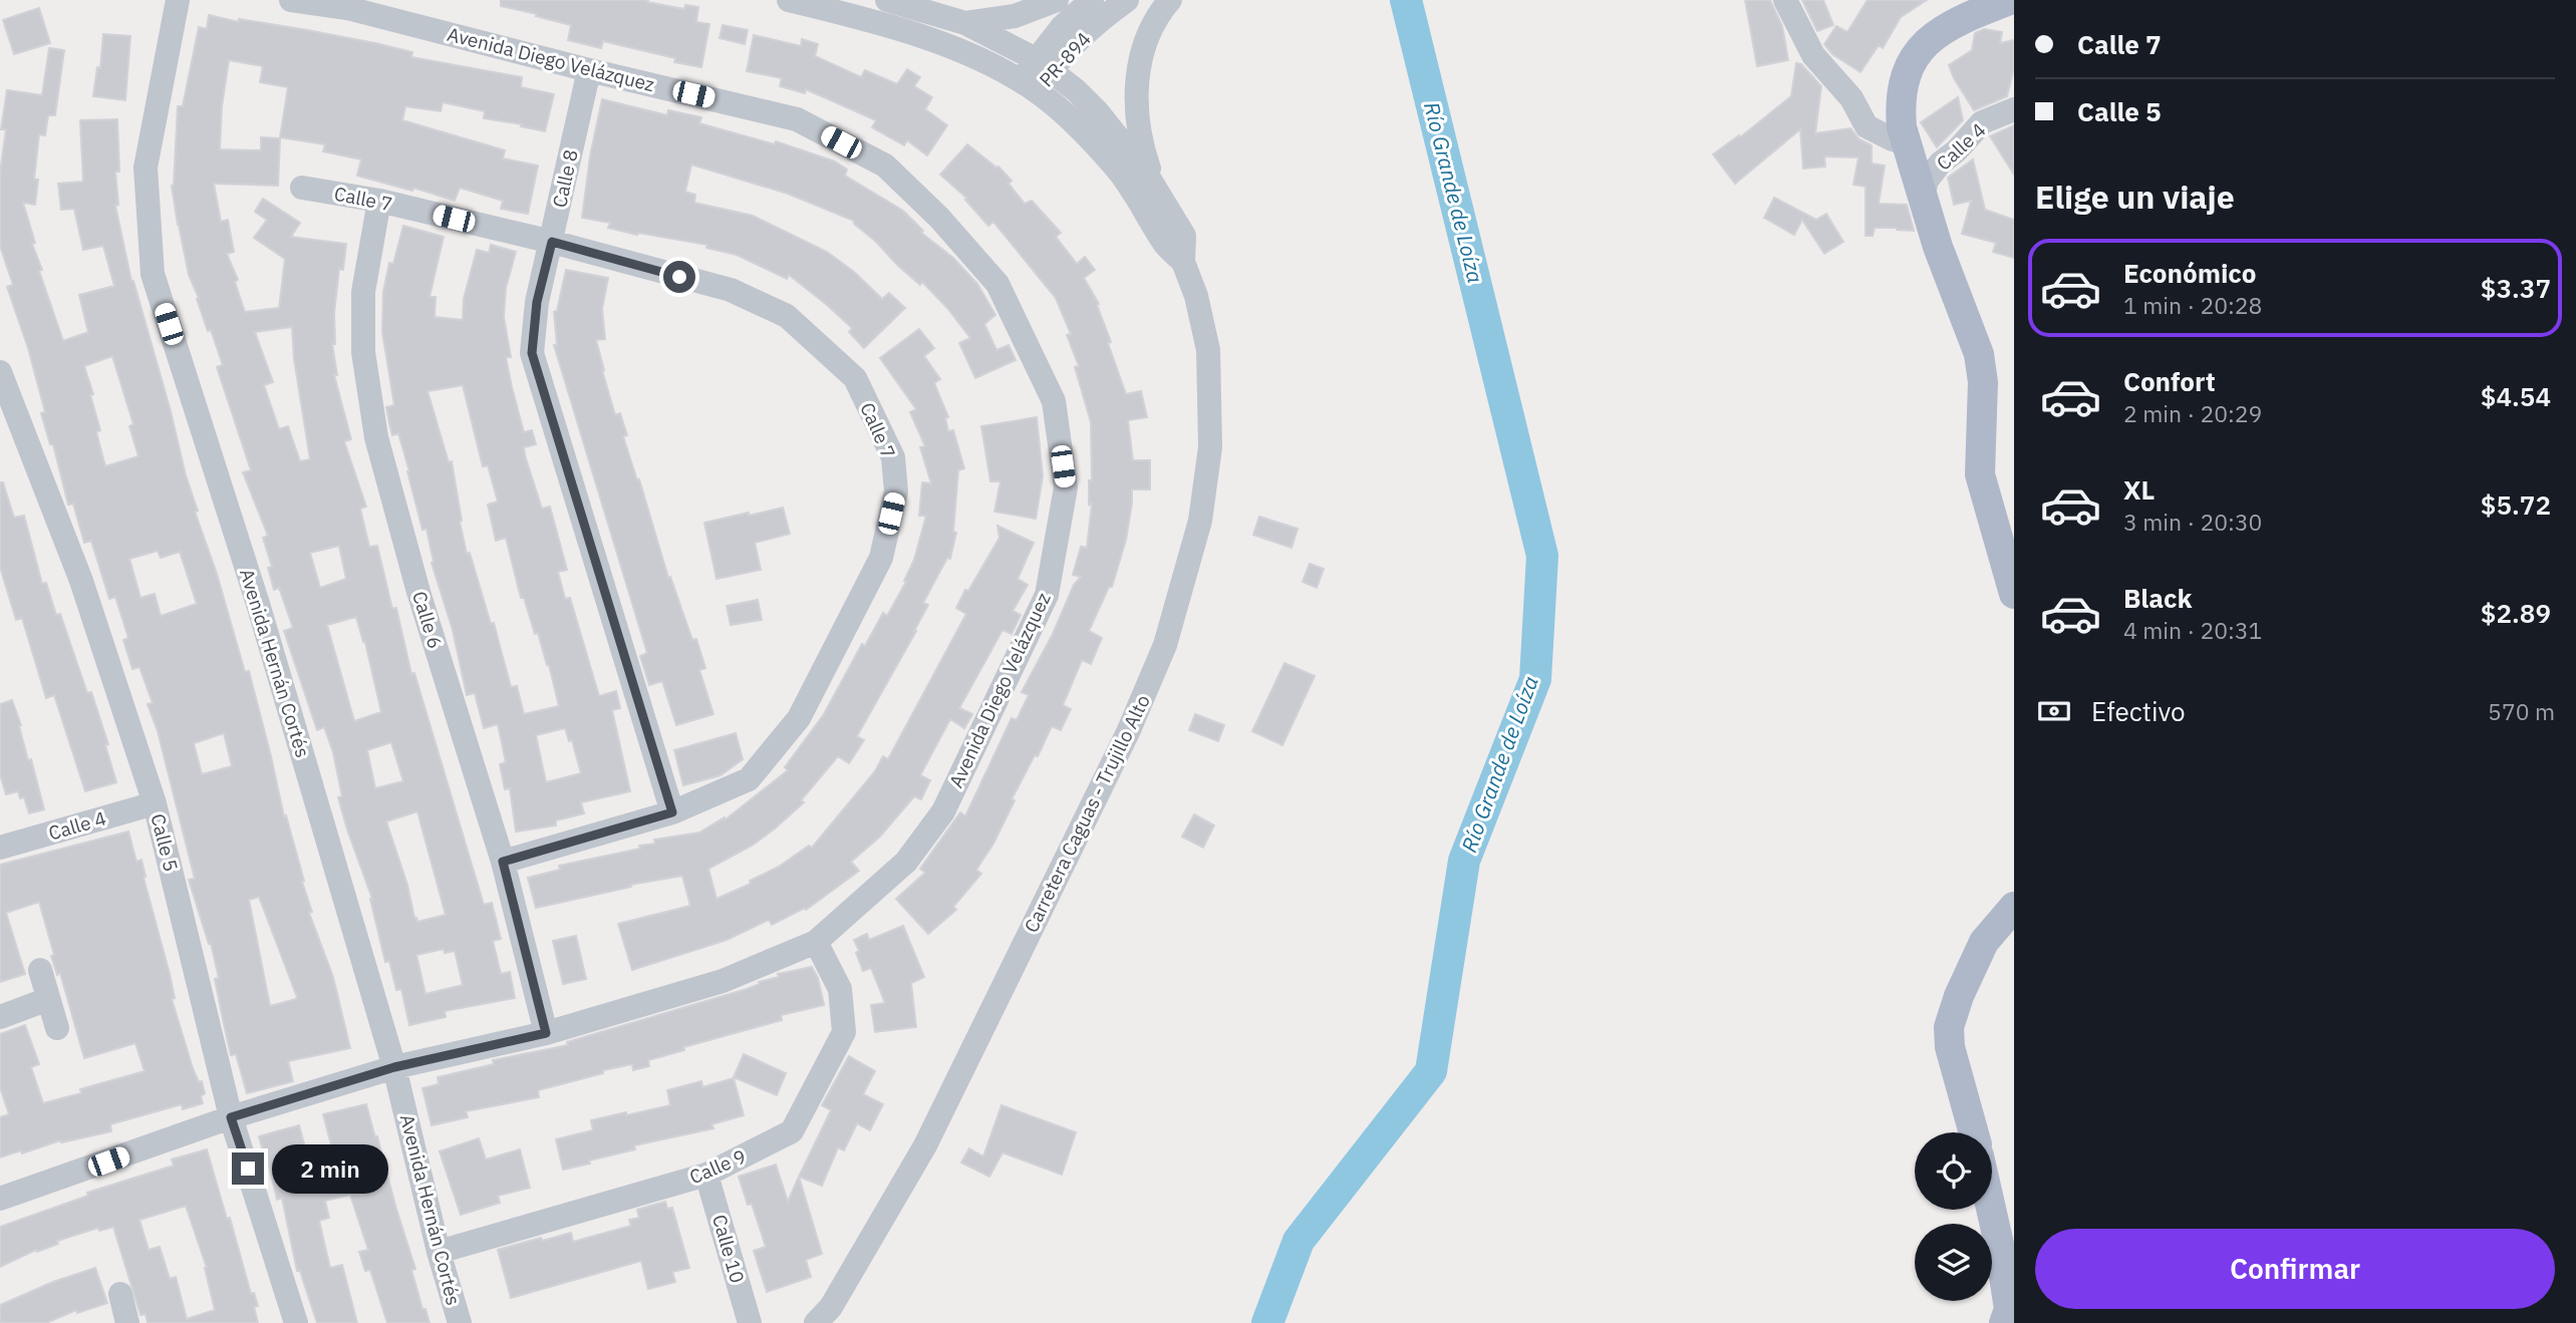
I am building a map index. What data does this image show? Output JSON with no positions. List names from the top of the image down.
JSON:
{
  "streets": {
    "street": [
      "Avenida Diego Velázquez",
      "PR-894",
      "Calle 4",
      "Calle 8",
      "Calle 7",
      "Calle 6",
      "Avenida Hernán Cortés",
      "Carretera Caguas - Trujillo Alto",
      "Calle 5",
      "Calle 9",
      "Calle 10"
    ]
  },
  "crossings": [
    ["Avenida Diego Velázquez", "Calle 8"],
    ["Avenida Diego Velázquez", "Calle 6"],
    ["Avenida Diego Velázquez", "Avenida Hernán Cortés"],
    ["Avenida Diego Velázquez", "Calle 5"],
    ["Avenida Diego Velázquez", "Calle 9"],
    ["PR-894", "Carretera Caguas - Trujillo Alto"],
    ["Calle 4", "Calle 5"],
    ["Calle 8", "Calle 7"],
    ["Calle 7", "Calle 6"],
    ["Avenida Hernán Cortés", "Calle 9"],
    ["Calle 9", "Calle 10"]
  ],
  "water": ["Río Grande de Loíza"],
  "page": {
    "banner": ["Calle 7", "Calle 5"],
    "heading": "Elige un viaje",
    "list": [
      {
        "name": "Económico",
        "note": "1 min · 20:28",
        "value": "$3.37"
      },
      {
        "name": "Confort",
        "note": "2 min · 20:29",
        "value": "$4.54"
      },
      {
        "name": "XL",
        "note": "3 min · 20:30",
        "value": "$5.72"
      },
      {
        "name": "Black",
        "note": "4 min · 20:31",
        "value": "$2.89"
      }
    ],
    "pay": ["Efectivo", "570 m"],
    "bubble": "2 min",
    "buttons": "Confirmar"
  }
}
